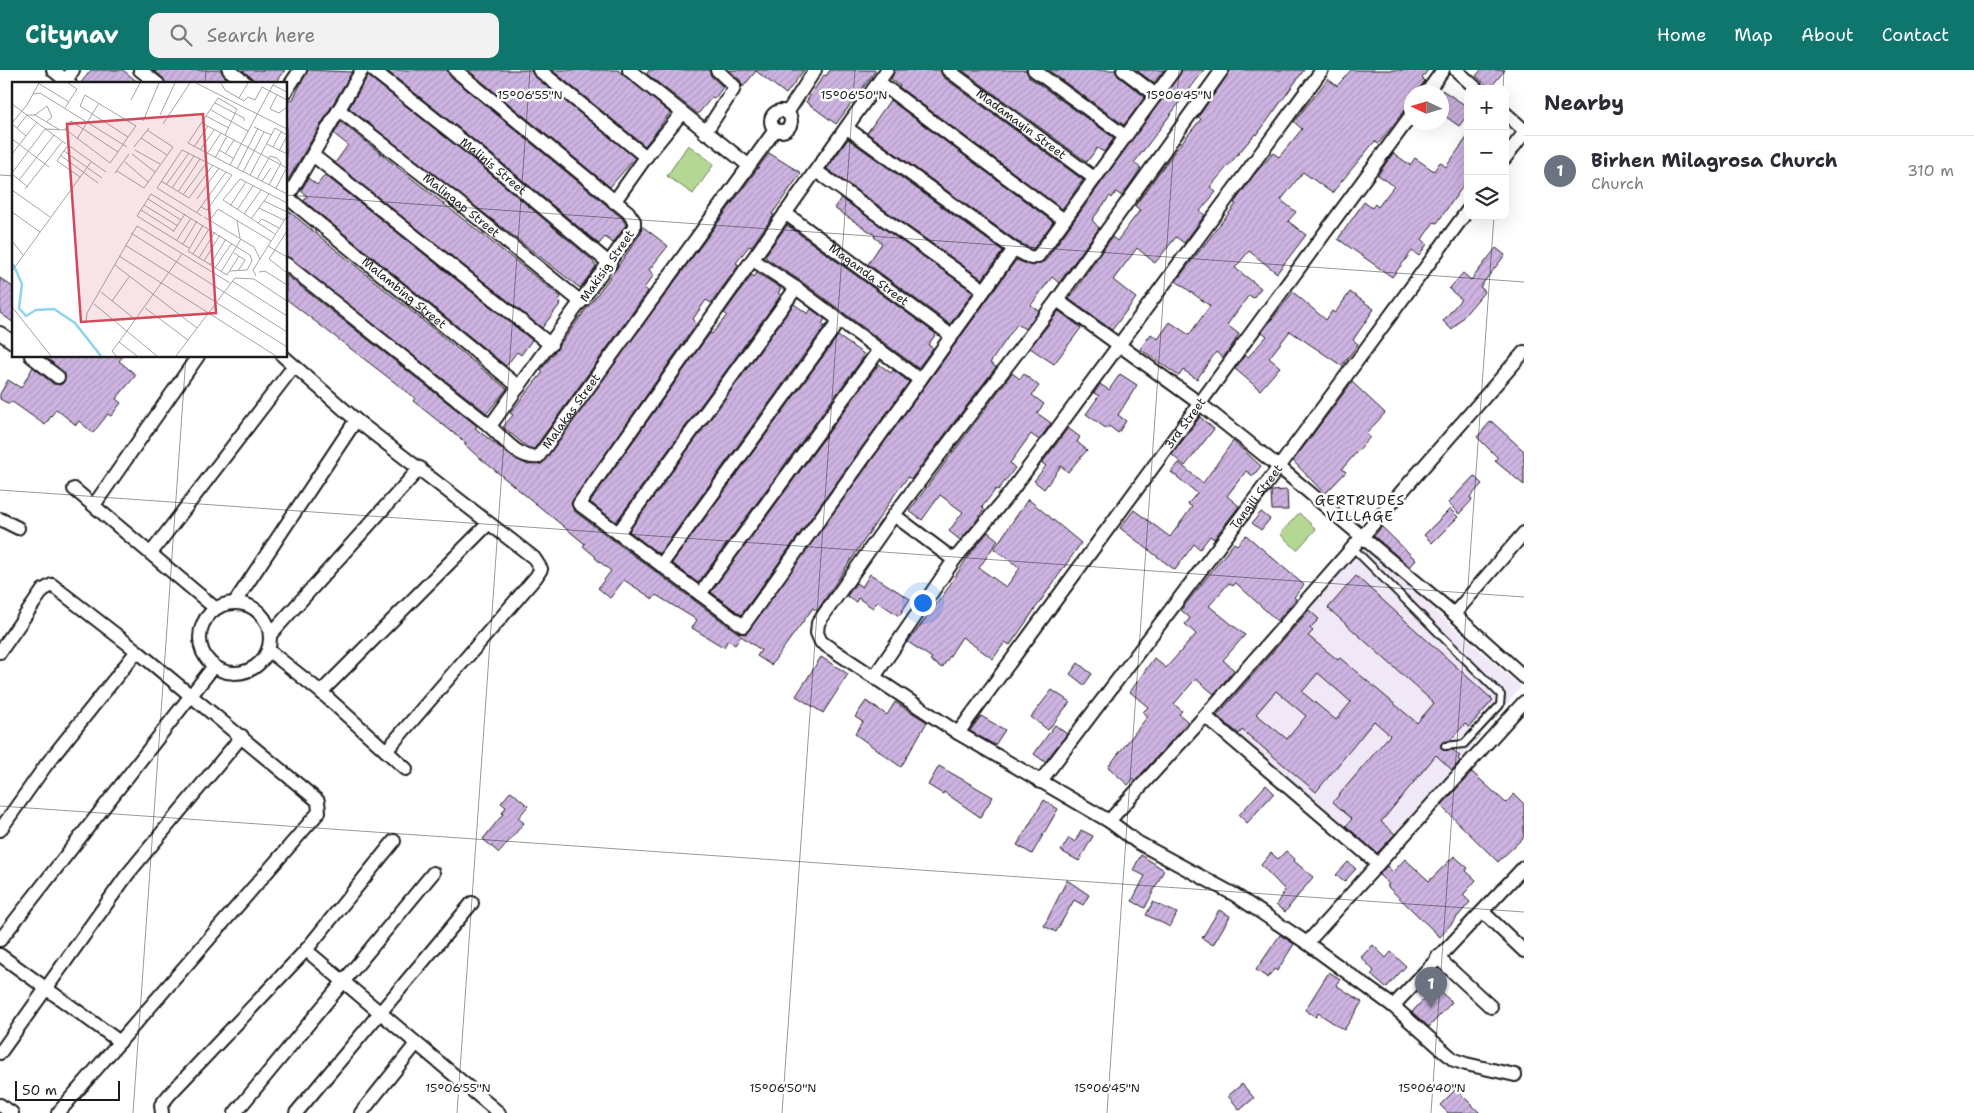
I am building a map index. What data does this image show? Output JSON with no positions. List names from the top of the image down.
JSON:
{
  "streets": {
    "street": [
      "Madamayin Street",
      "Malinis Street",
      "Malingap Street",
      "Makisig Street",
      "Maganda Street",
      "Malambing Street",
      "Malakas Street",
      "3rd Street",
      "Tangili Street"
    ]
  },
  "crossings": [
    ["Malinis Street", "Makisig Street"],
    ["Malingap Street", "Makisig Street"],
    ["Makisig Street", "Malambing Street"],
    ["Makisig Street", "Malakas Street"]
  ],
  "districts": ["GERTRUDES VILLAGE"],
  "scale_bar": "50 m",
  "north": "left",
  "page": {
    "header": "Citynav",
    "search": "Search here",
    "nav": [
      "Home",
      "Map",
      "About",
      "Contact"
    ],
    "heading": "Nearby",
    "map_buttons": ["+", "−"],
    "list": [
      {
        "mark": "1",
        "name": "Birhen Milagrosa Church",
        "note": "Church",
        "value": "310 m"
      }
    ],
    "pins": "1",
    "scale": "50 m"
  },
  "coordinates": [
    "15°06'55\"N",
    "15°06'50\"N",
    "15°06'45\"N",
    "15°06'40\"N"
  ]
}
